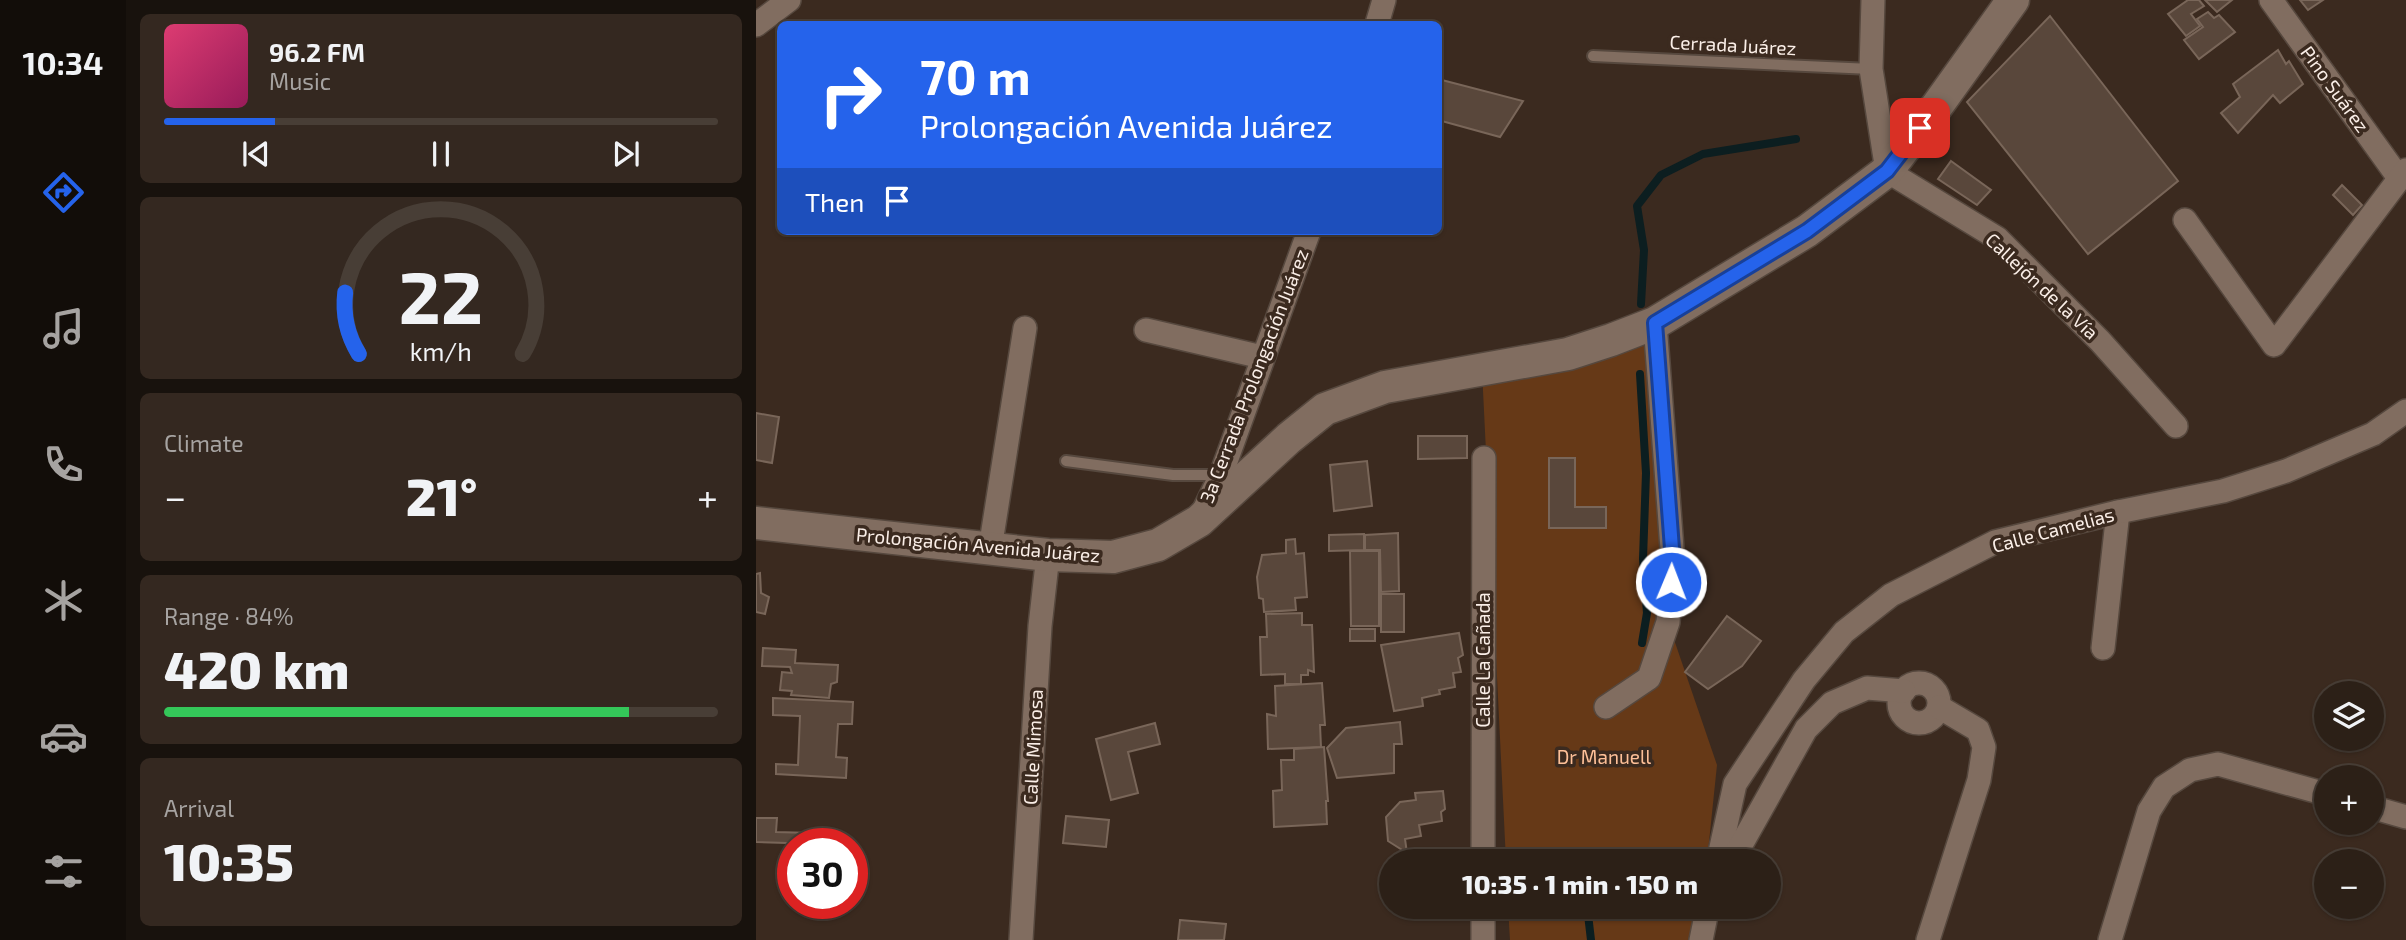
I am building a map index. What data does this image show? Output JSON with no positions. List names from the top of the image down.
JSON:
{
  "streets": {
    "street": [
      "Pino Suárez",
      "Callejón de la Vía",
      "3a Cerrada Prolongación Juárez",
      "Calle Camelias",
      "Prolongación Avenida Juárez",
      "Calle La Cañada",
      "Calle Mimosa"
    ],
    "lane": ["Cerrada Juárez"]
  },
  "crossings": [
    ["Callejón de la Vía", "Prolongación Avenida Juárez"],
    ["3a Cerrada Prolongación Juárez", "Prolongación Avenida Juárez"],
    ["Prolongación Avenida Juárez", "Calle Mimosa"]
  ],
  "parks": ["Dr Manuell"],
  "page": {
    "tabs": "10:34",
    "turn": ["70 m", "Prolongación Avenida Juárez"],
    "song": ["96.2 FM", "Music"],
    "then": "Then",
    "tile": [
      "Climate",
      ["Range · 84%", "420 km"],
      ["Arrival", "10:35"]
    ],
    "heat": ["−", "21°", "+"],
    "map_buttons": ["+", "−"],
    "limit": "30",
    "trip": "10:35 · 1 min · 150 m",
    "gauge": ["22", "km/h"]
  }
}
